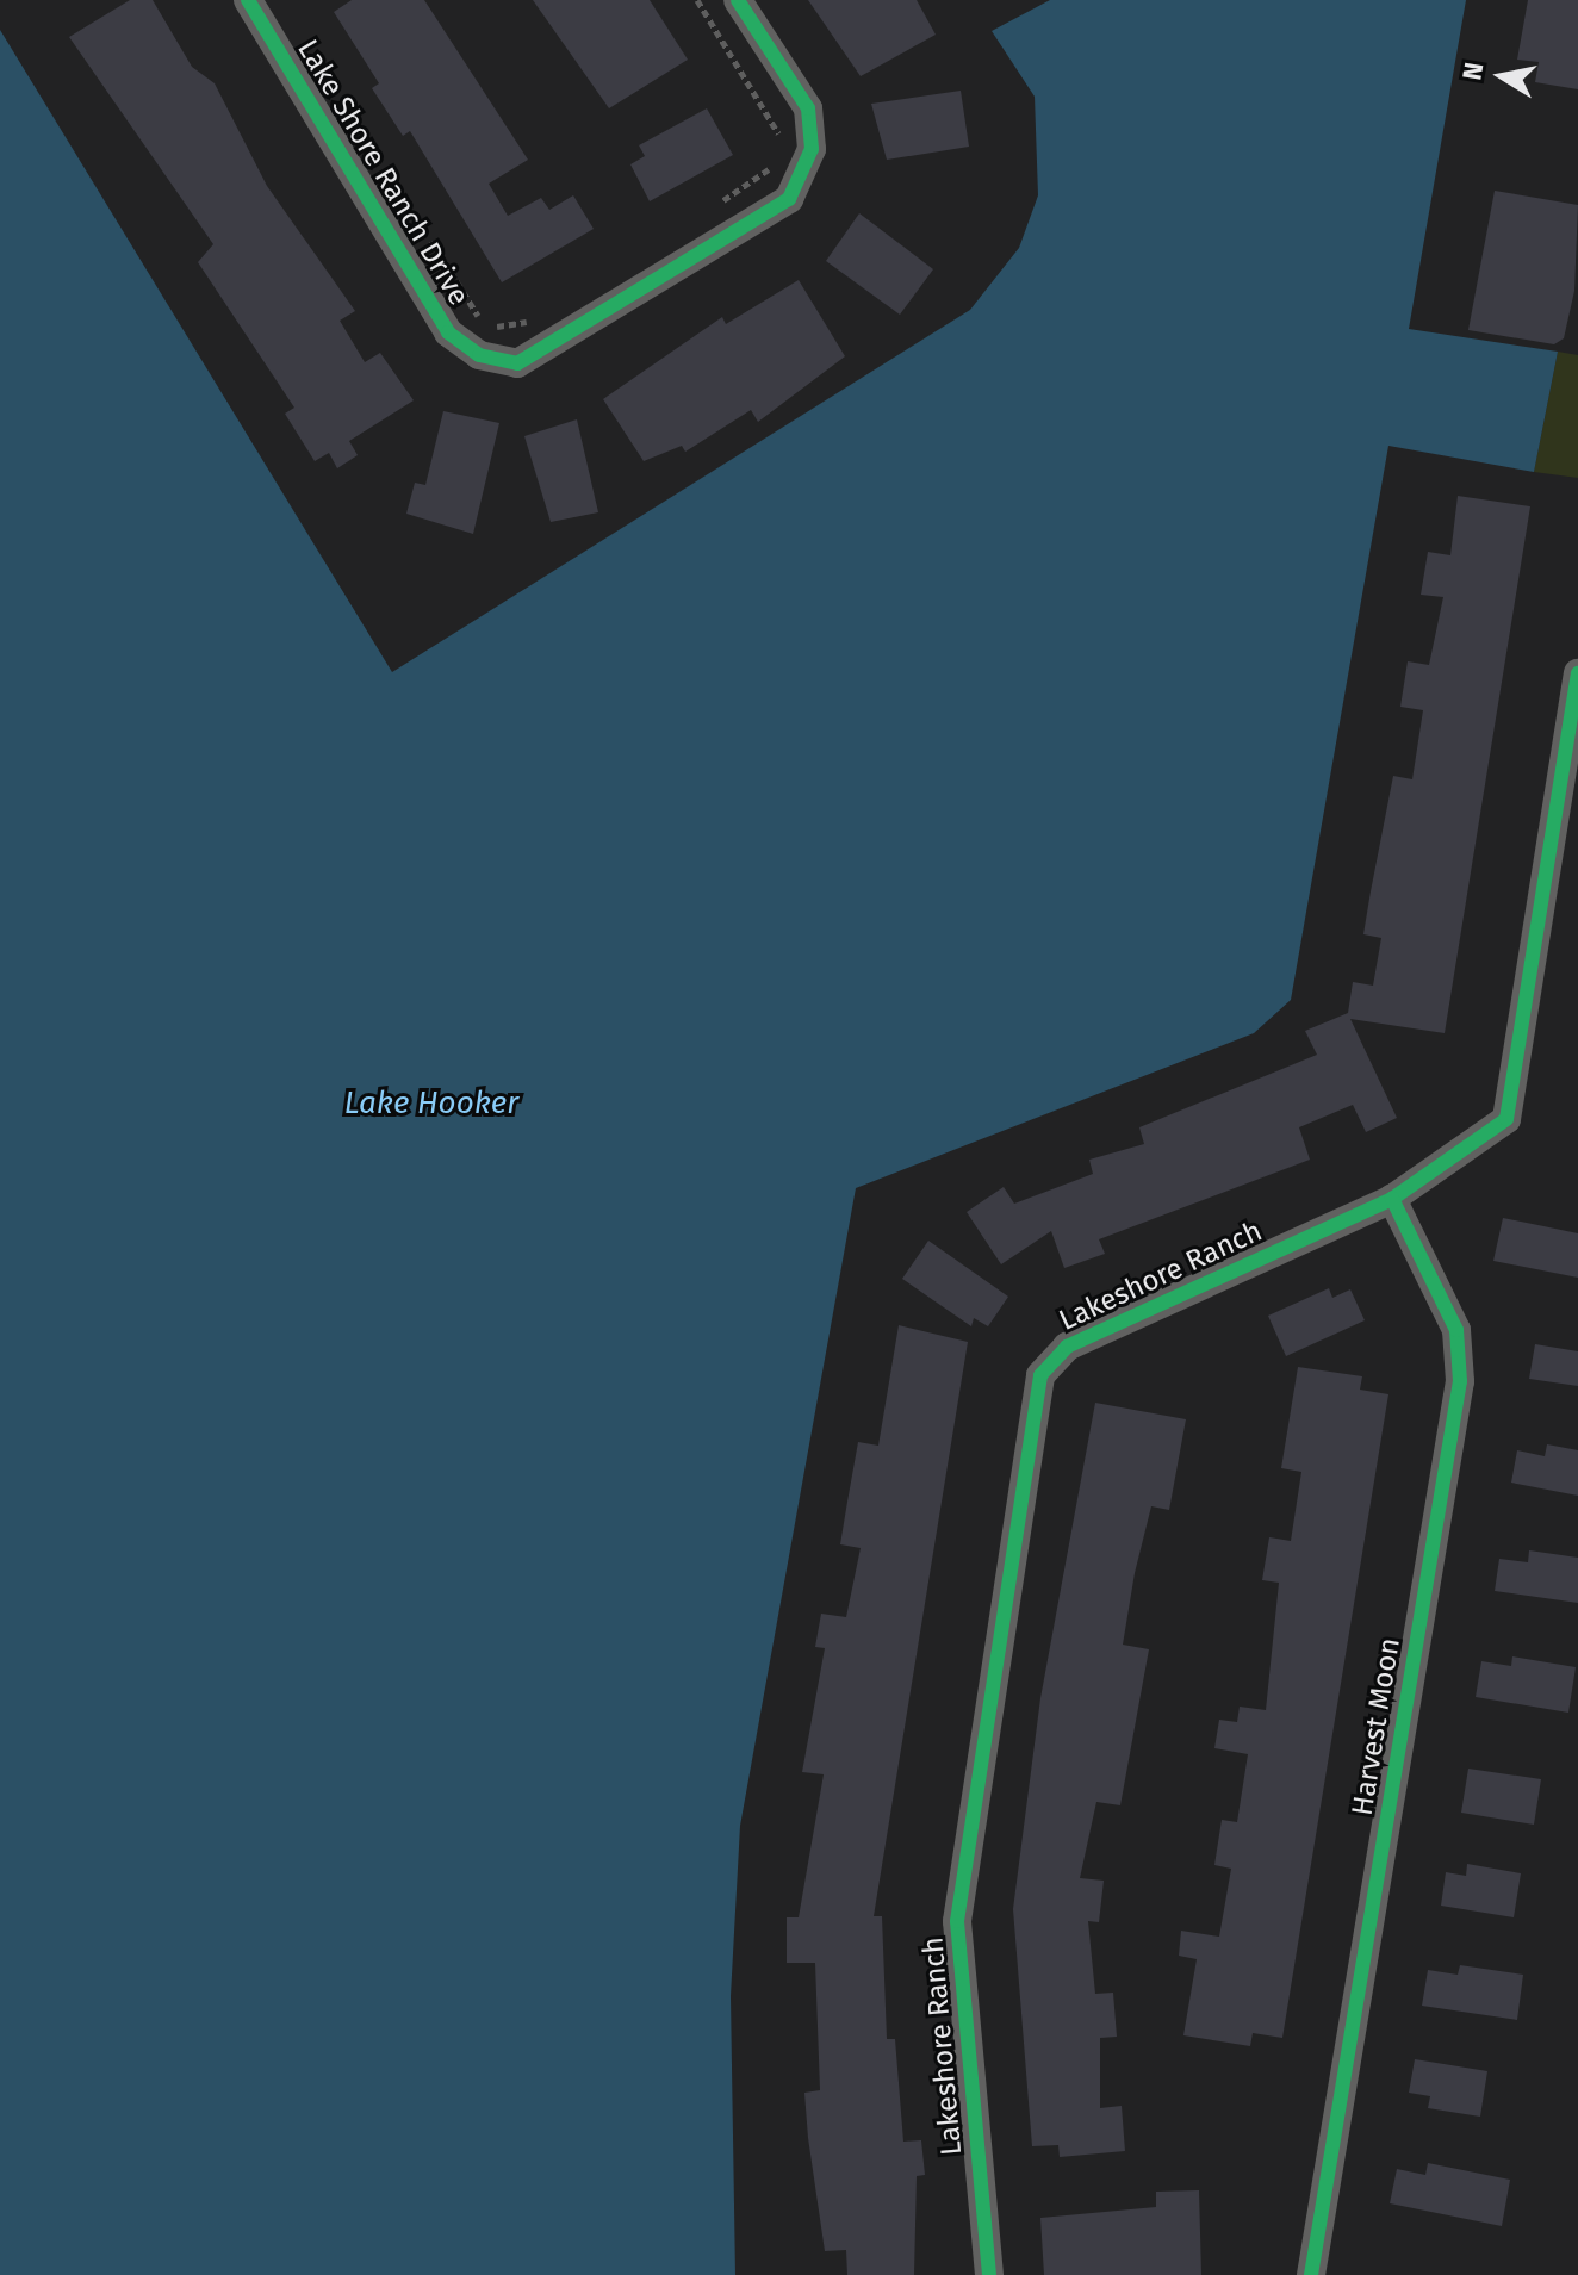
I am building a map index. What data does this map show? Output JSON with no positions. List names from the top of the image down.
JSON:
{
  "streets": {
    "street": ["Lake Shore Ranch Drive", "Lakeshore Ranch", "Harvest Moon"]
  },
  "crossings": [
    ["Lakeshore Ranch", "Harvest Moon"]
  ],
  "water": ["Lake Hooker"],
  "north": "left"
}
